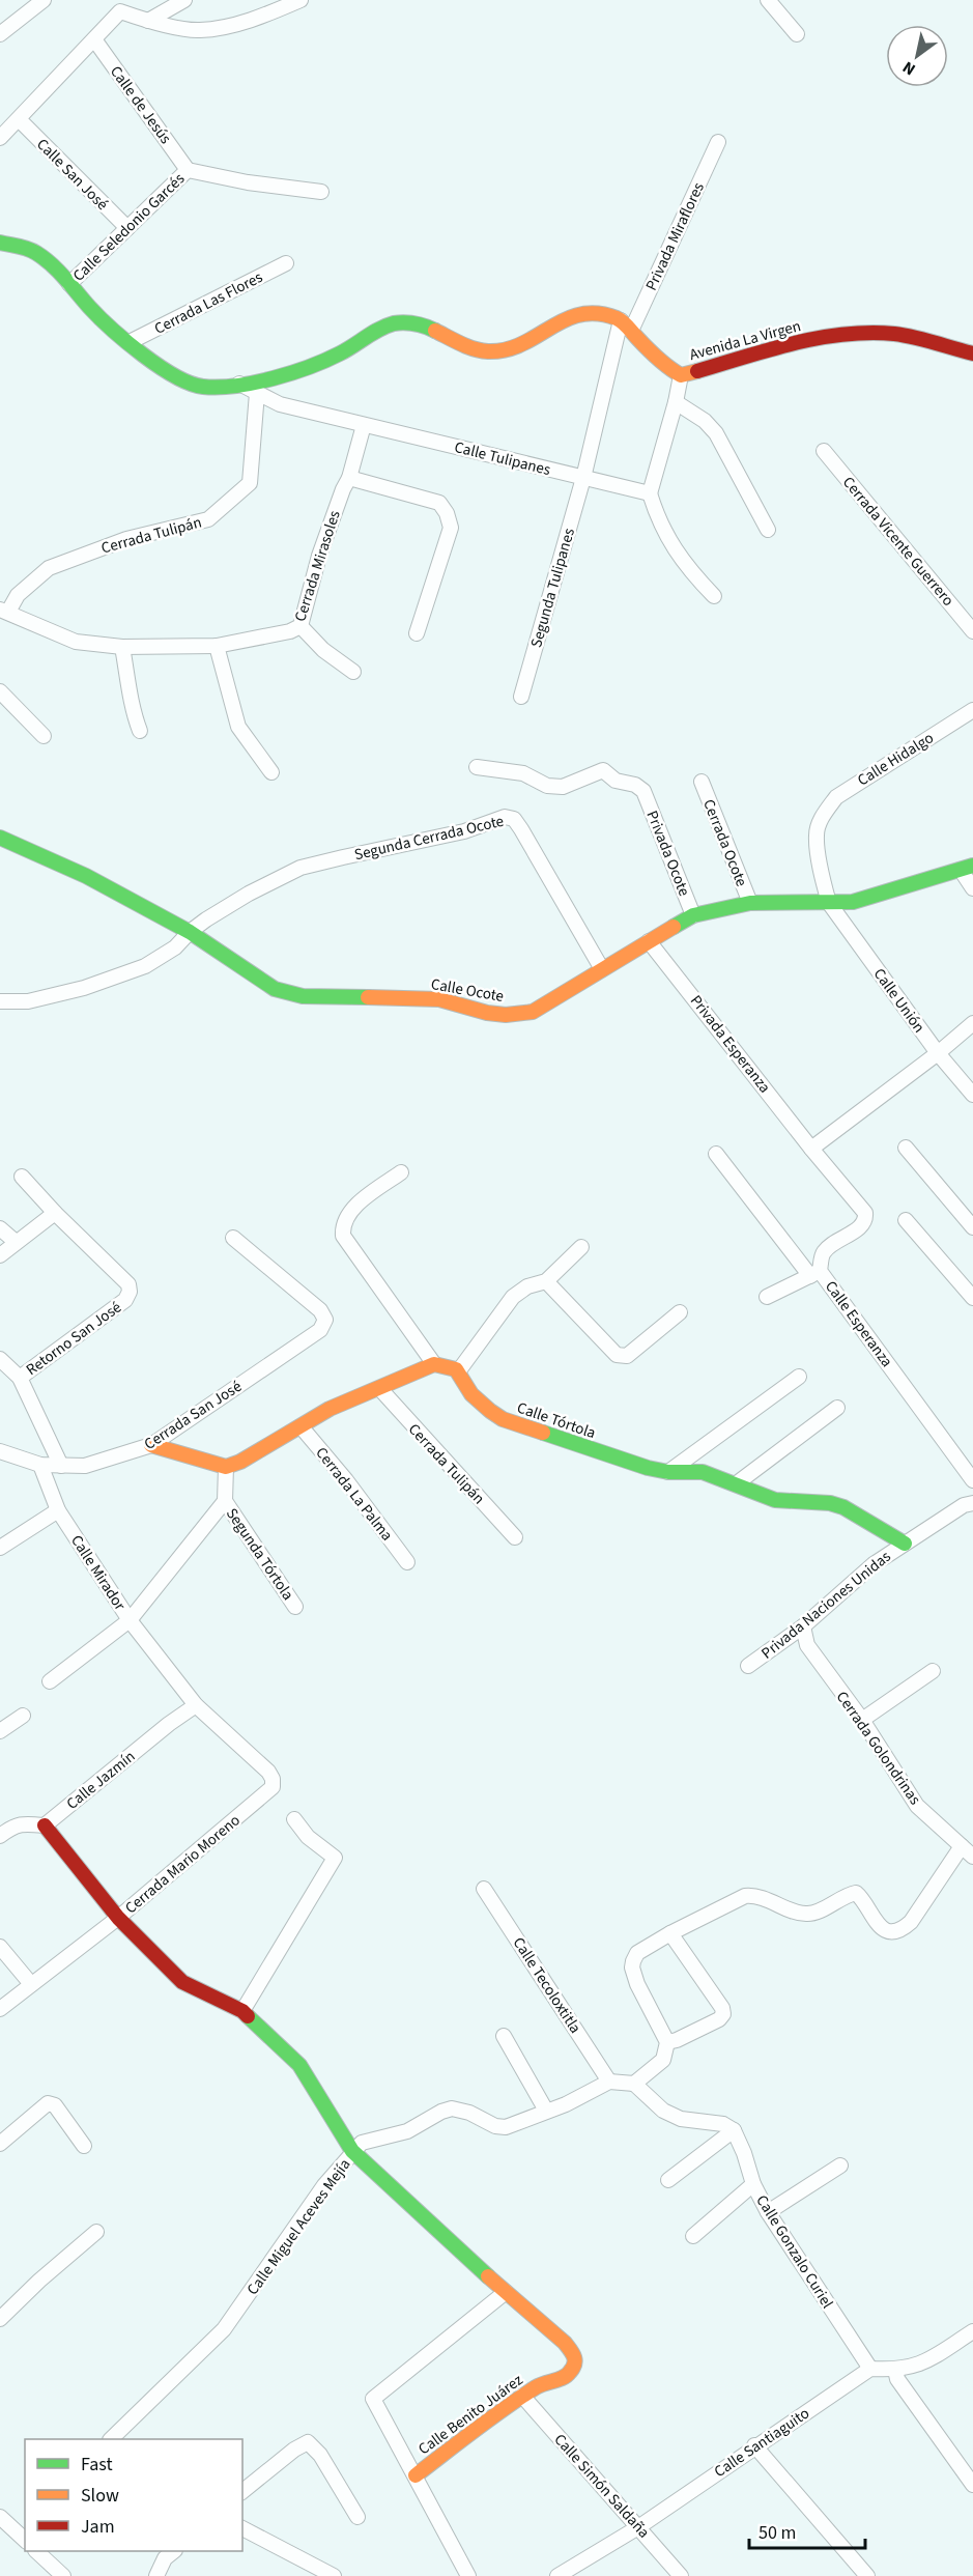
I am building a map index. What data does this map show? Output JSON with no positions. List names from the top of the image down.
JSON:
{
  "streets": {
    "street": [
      "Calle de Jesús",
      "Calle San José",
      "Calle Seledonio Garcés",
      "Privada Miraflores",
      "Cerrada Las Flores",
      "Avenida La Virgen",
      "Calle Tulipanes",
      "Cerrada Tulipán",
      "Cerrada Vicente Guerrero",
      "Cerrada Mirasoles",
      "Segunda Tulipanes",
      "Calle Hidalgo",
      "Segunda Cerrada Ocote",
      "Cerrada Ocote",
      "Privada Ocote",
      "Calle Ocote",
      "Calle Unión",
      "Privada Esperanza",
      "Calle Esperanza",
      "Retorno San José",
      "Cerrada San José",
      "Calle Tórtola",
      "Cerrada La Palma",
      "Segunda Tórtola",
      "Calle Mirador",
      "Privada Naciones Unidas",
      "Cerrada Golondrinas",
      "Calle Jazmín",
      "Cerrada Mario Moreno",
      "Calle Tecoloxtitla",
      "Calle Miguel Aceves Mejía",
      "Calle Gonzalo Curiel",
      "Calle Benito Juárez",
      "Calle Santiaguito",
      "Calle Simón Saldaña"
    ]
  },
  "crossings": [
    ["Calle de Jesús", "Calle Seledonio Garcés"],
    ["Calle San José", "Calle Seledonio Garcés"],
    ["Privada Miraflores", "Avenida La Virgen"],
    ["Avenida La Virgen", "Segunda Tulipanes"],
    ["Calle Tulipanes", "Cerrada Tulipán"],
    ["Calle Tulipanes", "Cerrada Mirasoles"],
    ["Calle Tulipanes", "Segunda Tulipanes"],
    ["Cerrada Tulipán", "Cerrada Mirasoles"],
    ["Calle Hidalgo", "Calle Ocote"],
    ["Calle Hidalgo", "Calle Unión"],
    ["Segunda Cerrada Ocote", "Calle Ocote"],
    ["Cerrada Ocote", "Calle Ocote"],
    ["Privada Ocote", "Calle Ocote"],
    ["Calle Ocote", "Calle Unión"],
    ["Calle Ocote", "Privada Esperanza"],
    ["Privada Esperanza", "Calle Esperanza"],
    ["Cerrada San José", "Calle Mirador"],
    ["Calle Tórtola", "Privada Naciones Unidas"],
    ["Calle Mirador", "Calle Jazmín"],
    ["Calle Mirador", "Cerrada Mario Moreno"],
    ["Privada Naciones Unidas", "Cerrada Golondrinas"],
    ["Calle Jazmín", "Cerrada Mario Moreno"],
    ["Calle Tecoloxtitla", "Calle Miguel Aceves Mejía"],
    ["Calle Gonzalo Curiel", "Calle Santiaguito"],
    ["Calle Benito Juárez", "Calle Simón Saldaña"],
    ["Calle Santiaguito", "Calle Simón Saldaña"]
  ],
  "legend": ["Fast", "Slow", "Jam"],
  "scale_bar": "50 m",
  "north": "bottom left"
}
